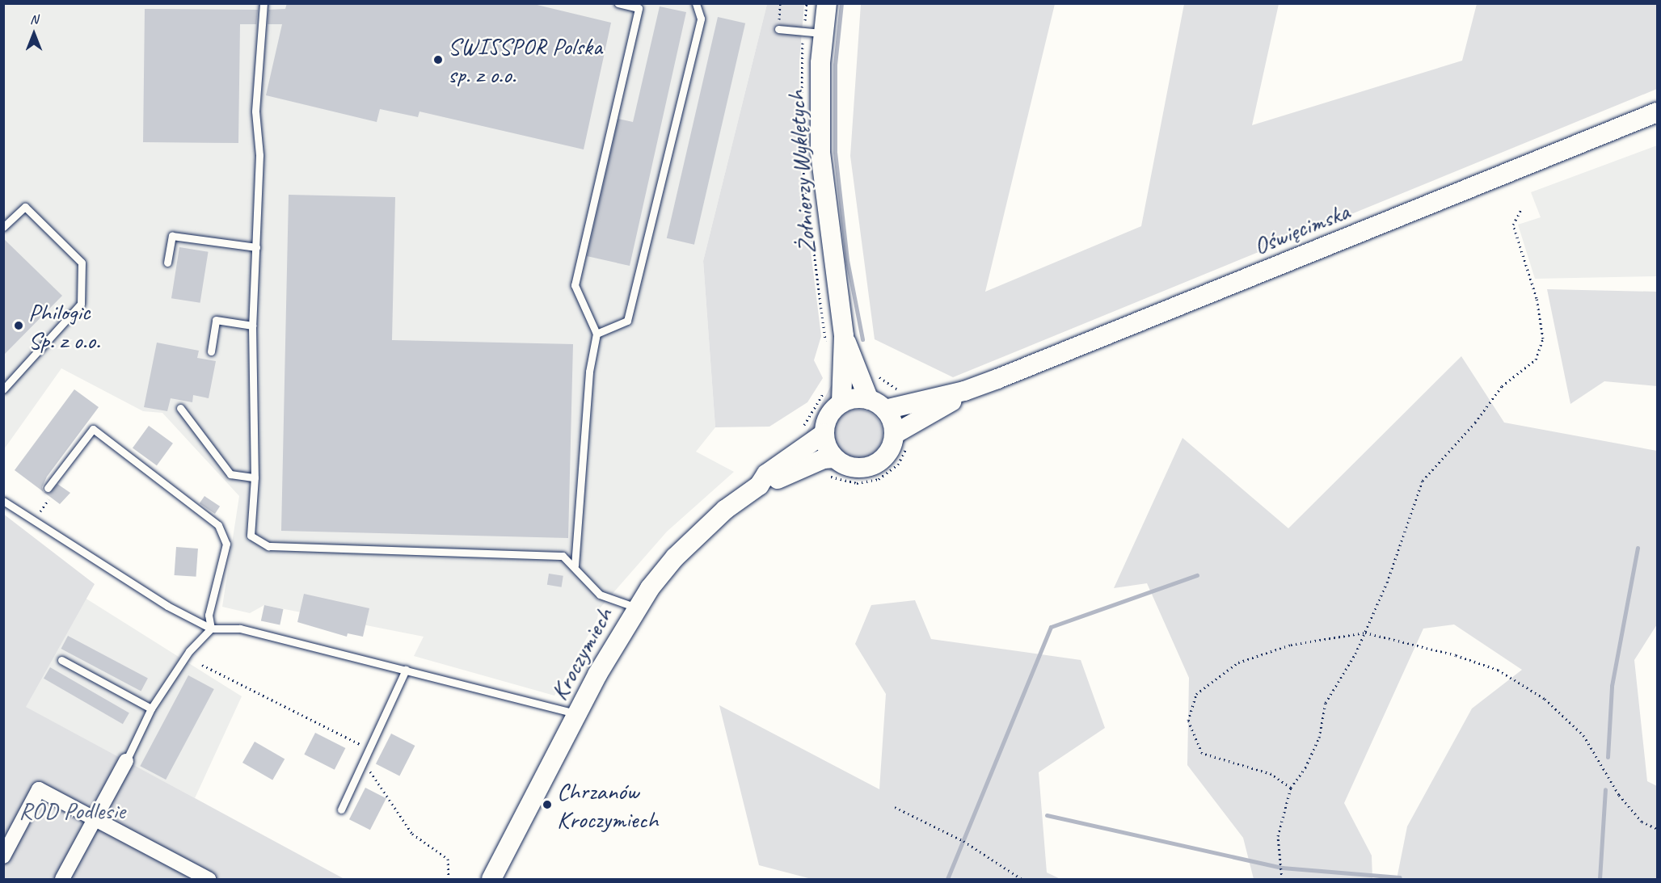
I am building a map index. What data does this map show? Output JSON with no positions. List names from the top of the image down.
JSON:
{
  "streets": {
    "main road": ["Żołnierzy Wyklętych", "Oświęcimska", "Kroczymiech"]
  },
  "crossings": [
    ["Żołnierzy Wyklętych", "Oświęcimska"],
    ["Żołnierzy Wyklętych", "Kroczymiech"],
    ["Oświęcimska", "Kroczymiech"]
  ],
  "parks": ["ROD Podlesie"],
  "places": ["SWISSPOR Polska sp. z o.o.", "Philogic Sp. z o.o.", "Chrzanów Kroczymiech"],
  "north": "top"
}
